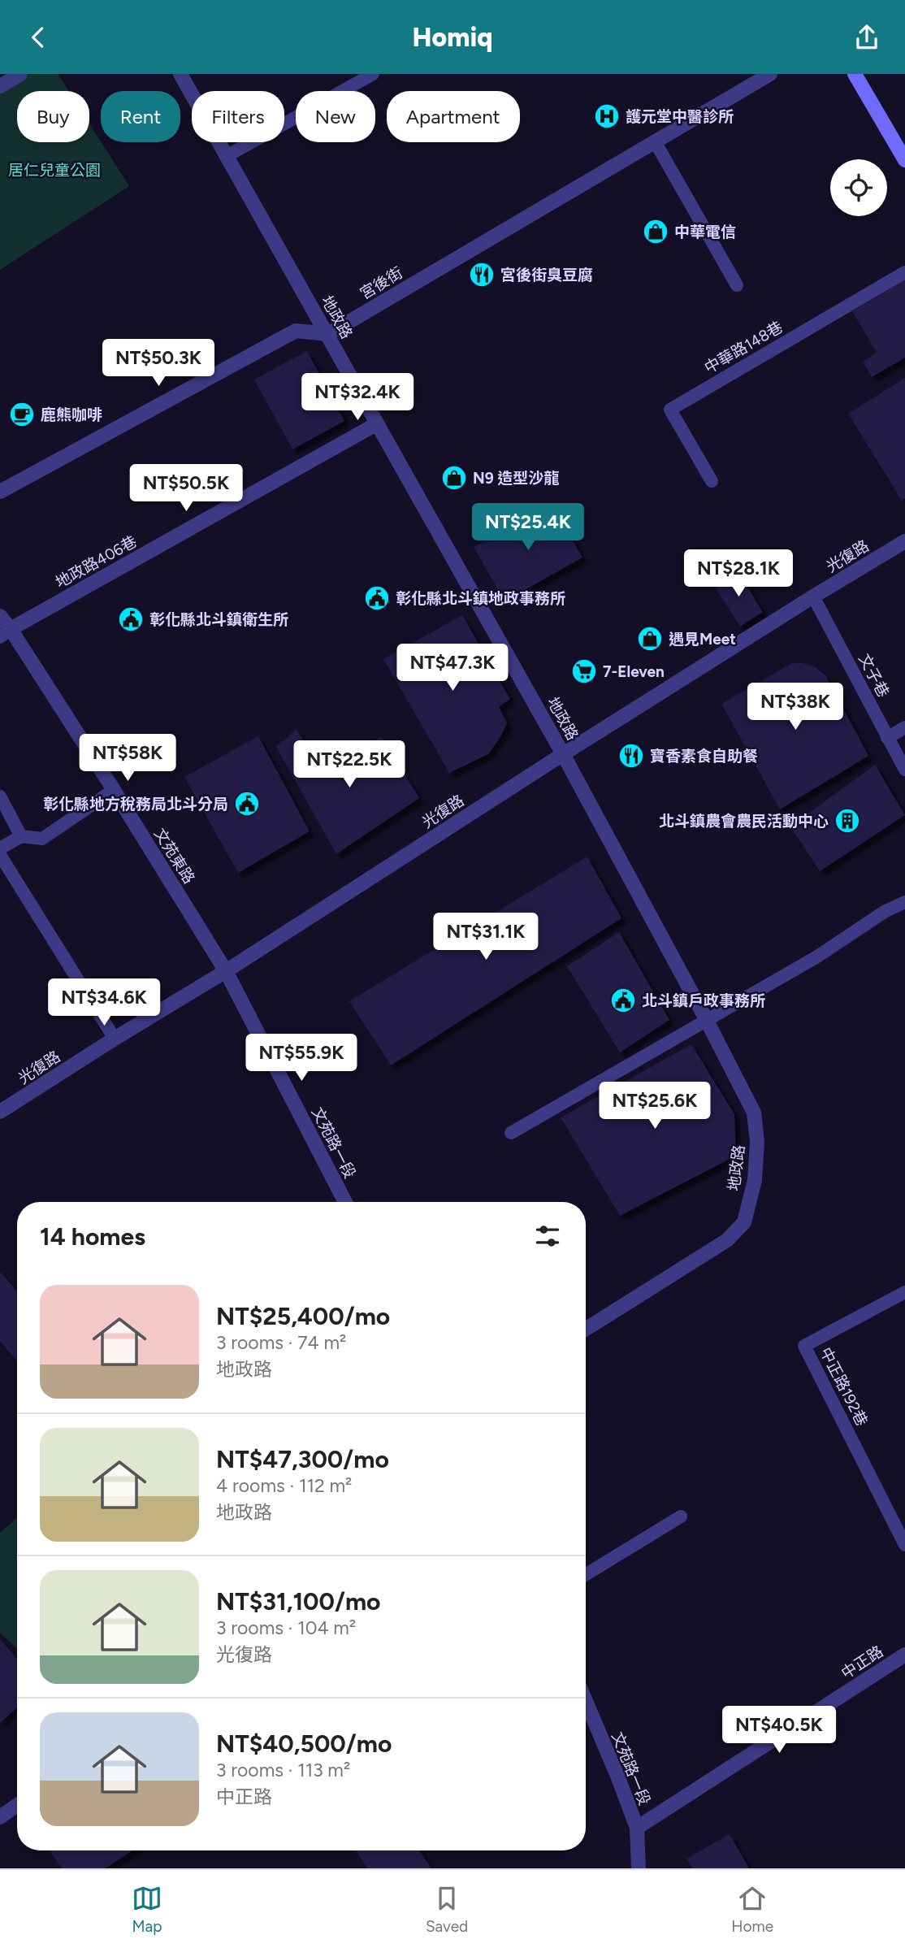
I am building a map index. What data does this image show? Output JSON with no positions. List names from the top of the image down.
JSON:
{
  "streets": {
    "street": [
      "宮後街",
      "地政路",
      "光復路",
      "地政路406巷",
      "文苑東路",
      "文苑路一段",
      "中正路"
    ],
    "lane": ["中華路148巷", "文子巷", "中正路192巷"]
  },
  "crossings": [
    ["宮後街", "地政路"],
    ["地政路", "光復路"],
    ["地政路", "地政路406巷"],
    ["光復路", "文子巷"],
    ["光復路", "文苑東路"],
    ["光復路", "文苑路一段"],
    ["地政路406巷", "文苑東路"],
    ["文苑東路", "文苑路一段"],
    ["文苑路一段", "中正路"]
  ],
  "parks": ["居仁兒童公園"],
  "places": {
    "hospital": ["護元堂中醫診所"],
    "shop": ["中華電信", "N9 造型沙龍", "遇見Meet"],
    "restaurant": ["宮後街臭豆腐", "寶香素食自助餐"],
    "cafe": ["鹿熊咖啡"],
    "public building": [
      "彰化縣北斗鎮地政事務所",
      "彰化縣北斗鎮衛生所",
      "彰化縣地方稅務局北斗分局",
      "北斗鎮戶政事務所"
    ],
    "supermarket": ["7-Eleven"],
    "building": ["北斗鎮農會農民活動中心"]
  },
  "page": {
    "header": "Homiq",
    "chip": [
      "Buy",
      "Rent",
      "Filters",
      "New",
      "Apartment"
    ],
    "price": [
      "NT$50.3K",
      "NT$32.4K",
      "NT$50.5K",
      "NT$25.4K",
      "NT$28.1K",
      "NT$47.3K",
      "NT$38K",
      "NT$58K",
      "NT$22.5K",
      "NT$31.1K",
      "NT$34.6K",
      "NT$55.9K",
      "NT$25.6K",
      "NT$40.5K"
    ],
    "heading": "14 homes",
    "list": [
      {
        "name": "NT$25,400/mo",
        "note": "3 rooms · 74 m² · 地政路"
      },
      {
        "name": "NT$47,300/mo",
        "note": "4 rooms · 112 m² · 地政路"
      },
      {
        "name": "NT$31,100/mo",
        "note": "3 rooms · 104 m² · 光復路"
      },
      {
        "name": "NT$40,500/mo",
        "note": "3 rooms · 113 m² · 中正路"
      }
    ],
    "tabs": ["Map", "Saved", "Home"]
  }
}
